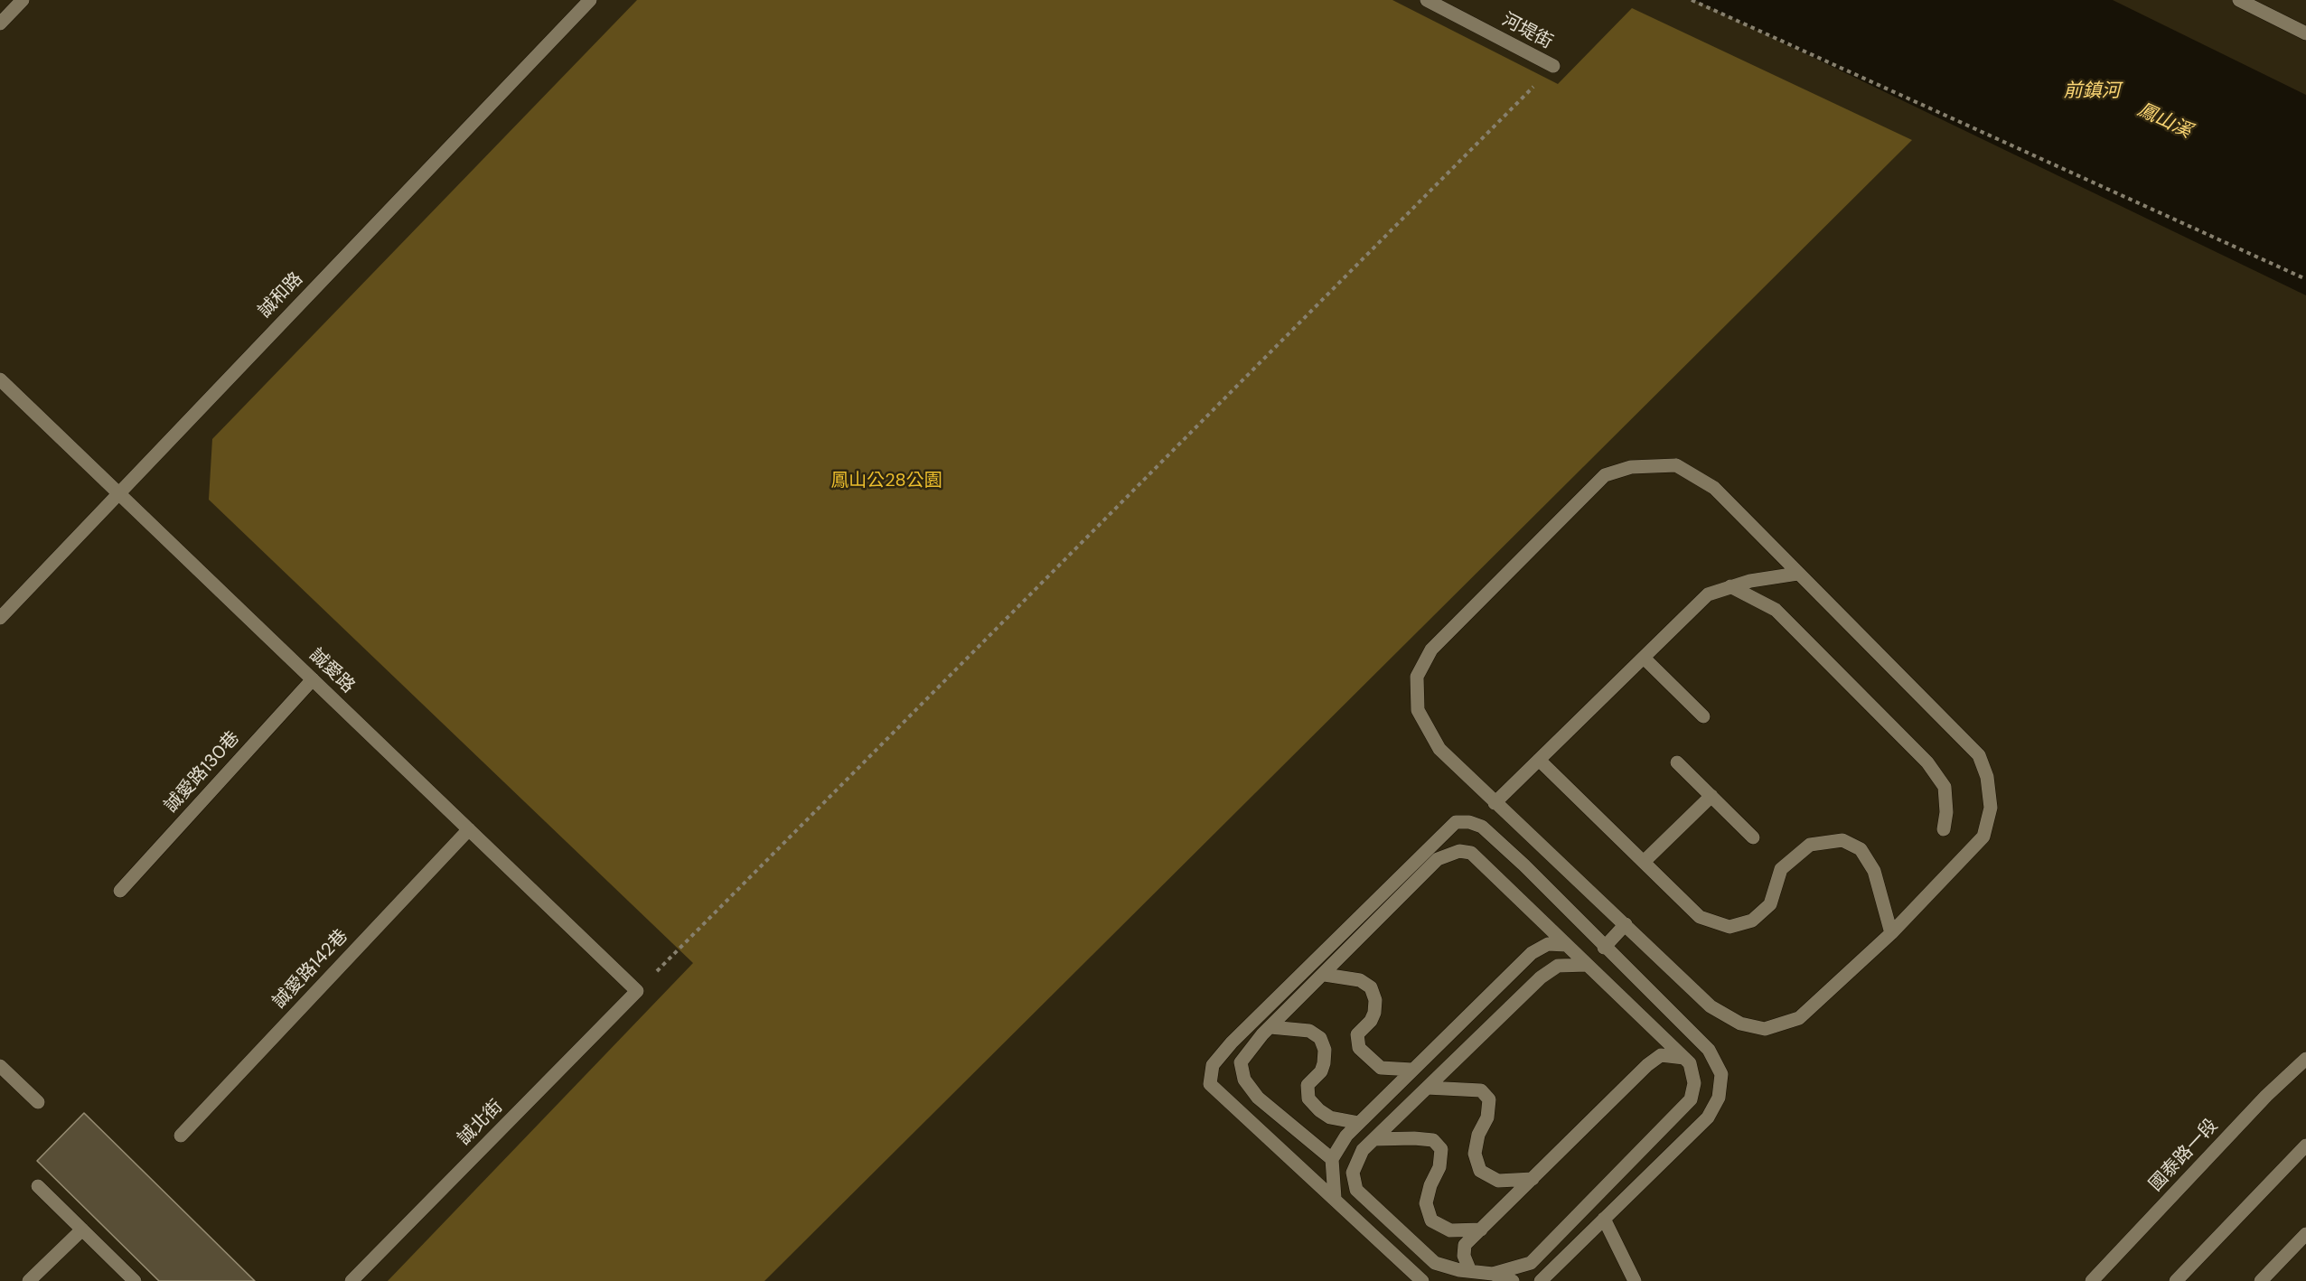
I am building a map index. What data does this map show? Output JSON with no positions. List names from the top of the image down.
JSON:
{
  "streets": {
    "street": [
      "河堤街",
      "誠和路",
      "誠愛路",
      "誠愛路130巷",
      "誠愛路142巷",
      "誠北街",
      "國泰路一段"
    ]
  },
  "crossings": [
    ["誠和路", "誠愛路"],
    ["誠愛路", "誠愛路130巷"],
    ["誠愛路", "誠愛路142巷"],
    ["誠愛路", "誠北街"]
  ],
  "water": ["前鎮河", "鳳山溪"],
  "parks": ["鳳山公28公園"]
}
